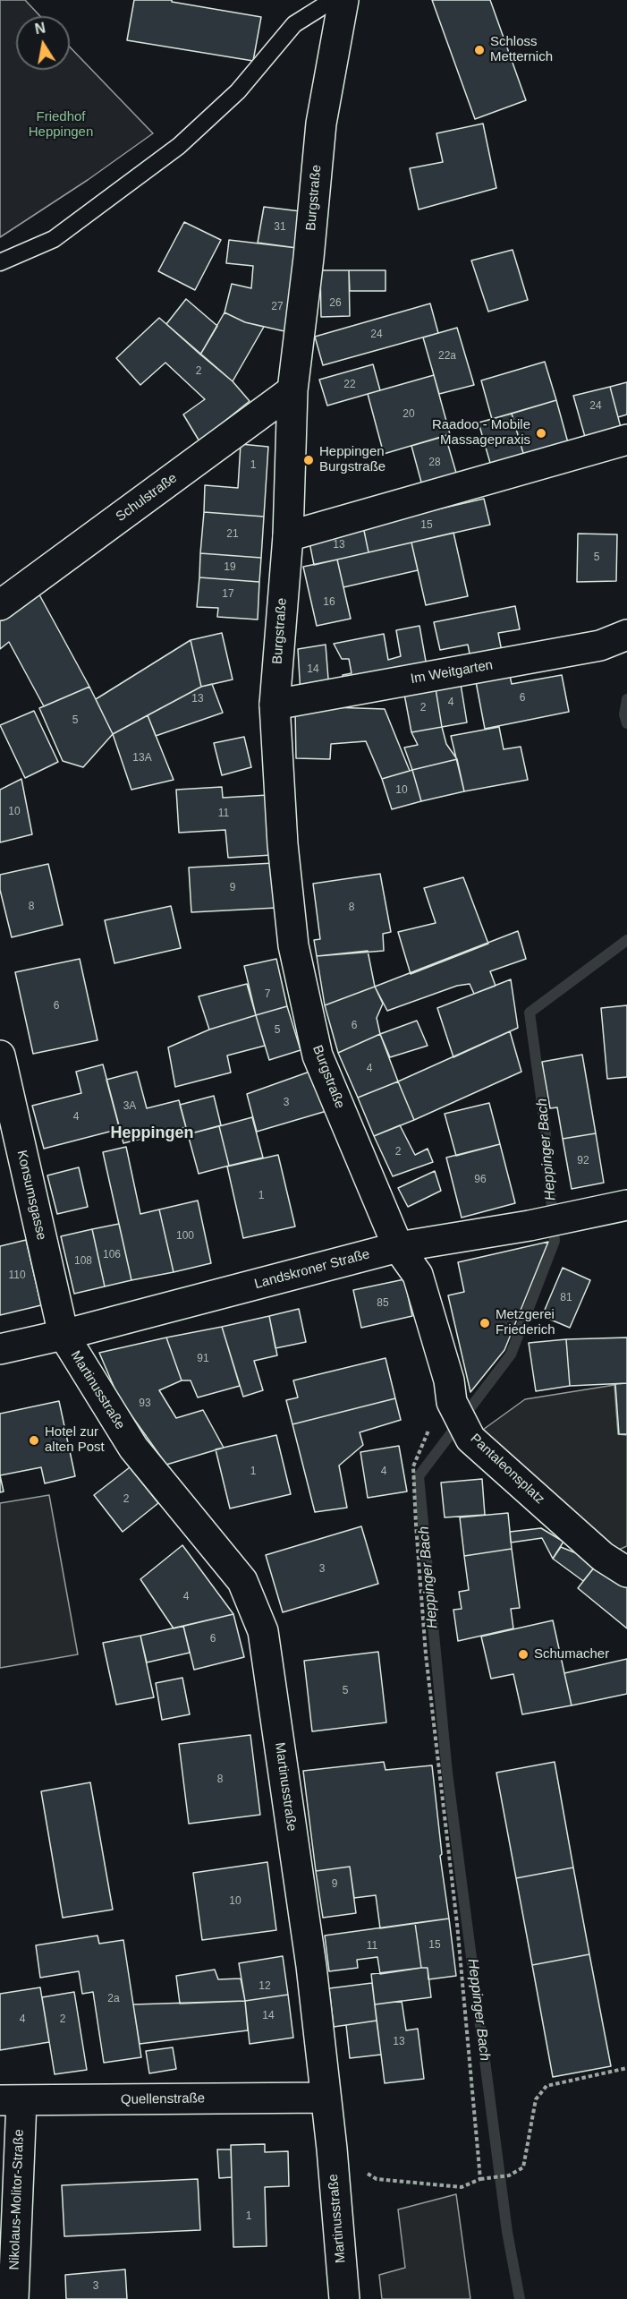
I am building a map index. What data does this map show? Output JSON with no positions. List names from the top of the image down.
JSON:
{
  "streets": {
    "street": [
      "Burgstraße",
      "Schulstraße",
      "Im Weitgarten",
      "Konsumsgasse",
      "Landskroner Straße",
      "Martinusstraße",
      "Pantaleonsplatz",
      "Quellenstraße",
      "Nikolaus-Molitor-Straße"
    ]
  },
  "crossings": [
    ["Burgstraße", "Schulstraße"],
    ["Burgstraße", "Im Weitgarten"],
    ["Burgstraße", "Landskroner Straße"],
    ["Burgstraße", "Pantaleonsplatz"],
    ["Konsumsgasse", "Landskroner Straße"],
    ["Konsumsgasse", "Martinusstraße"],
    ["Landskroner Straße", "Martinusstraße"],
    ["Landskroner Straße", "Pantaleonsplatz"],
    ["Martinusstraße", "Quellenstraße"],
    ["Quellenstraße", "Nikolaus-Molitor-Straße"]
  ],
  "districts": ["Heppingen"],
  "water": ["Heppinger Bach"],
  "parks": ["Friedhof Heppingen"],
  "places": [
    "Schloss Metternich",
    "Raadoo - Mobile Massagepraxis",
    "Heppingen Burgstraße",
    "Metzgerei Friederich",
    "Hotel zur alten Post",
    "Schumacher"
  ],
  "house_numbers": [
    "31",
    "26",
    "27",
    "24",
    "22a",
    "2",
    "22",
    "24",
    "20",
    "28",
    "1",
    "15",
    "21",
    "13",
    "5",
    "19",
    "17",
    "16",
    "14",
    "6",
    "13",
    "4",
    "2",
    "5",
    "13A",
    "10",
    "10",
    "11",
    "9",
    "8",
    "8",
    "7",
    "6",
    "6",
    "5",
    "4",
    "3",
    "3A",
    "4",
    "2",
    "92",
    "96",
    "1",
    "100",
    "106",
    "108",
    "110",
    "81",
    "85",
    "91",
    "93",
    "1",
    "4",
    "2",
    "3",
    "4",
    "6",
    "5",
    "8",
    "9",
    "10",
    "15",
    "11",
    "12",
    "2a",
    "14",
    "4",
    "2",
    "13",
    "1",
    "3"
  ],
  "north": "top"
}
